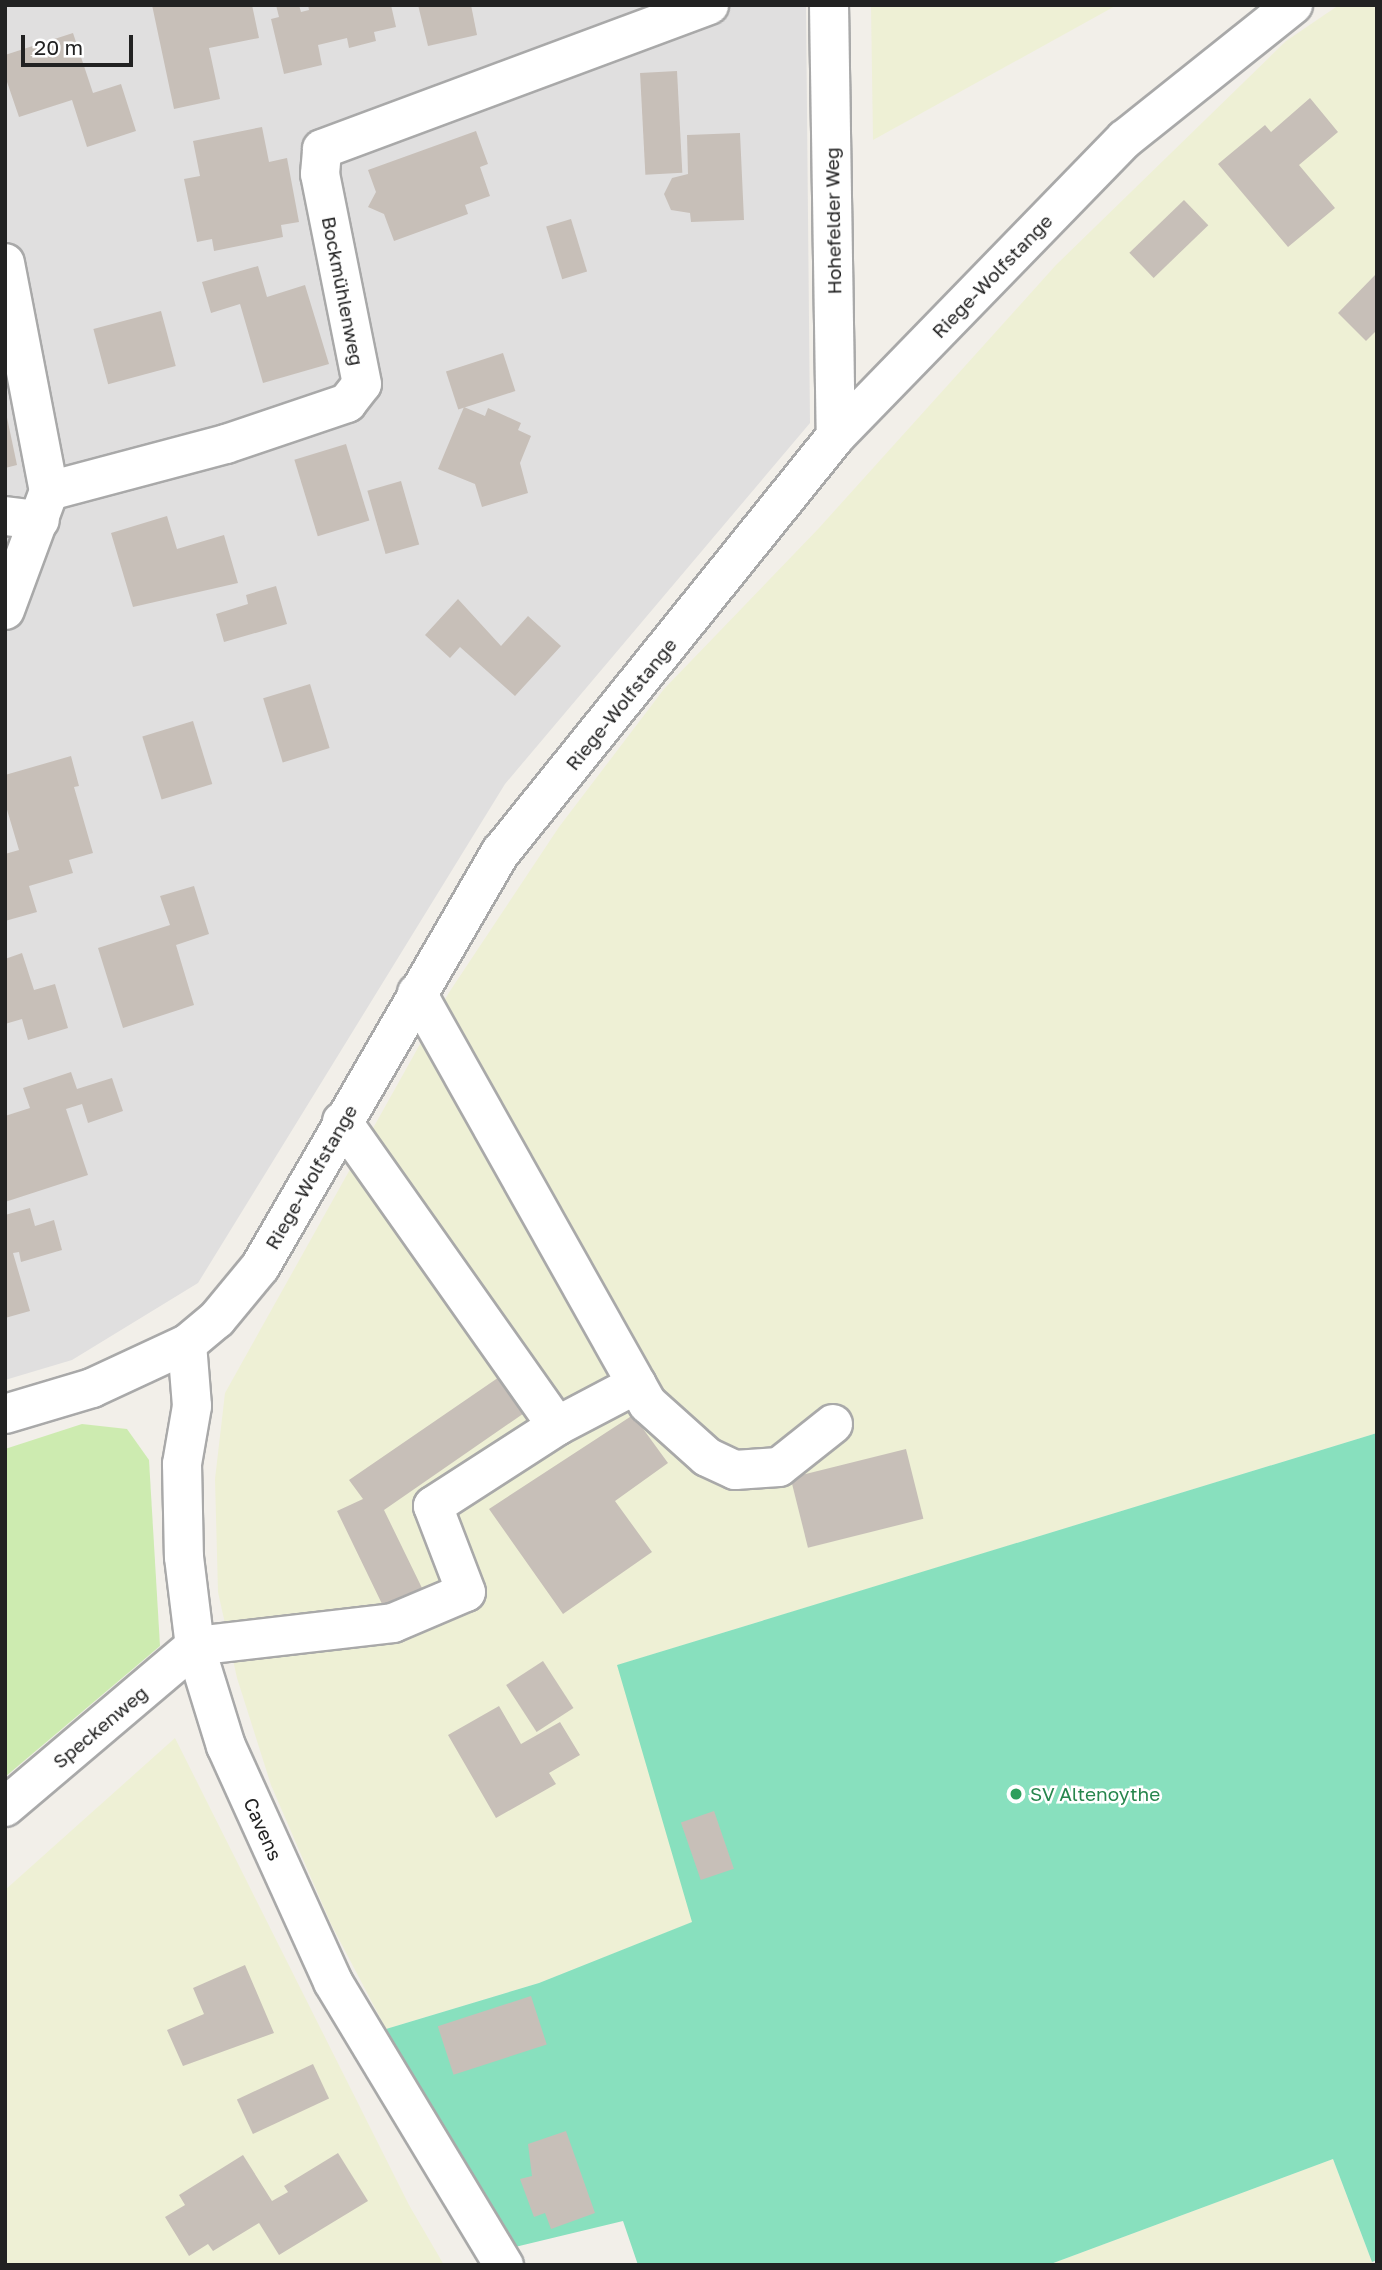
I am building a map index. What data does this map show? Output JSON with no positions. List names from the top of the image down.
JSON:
{
  "streets": {
    "street": [
      "Hohefelder Weg",
      "Riege-Wolfstange",
      "Bockmühlenweg",
      "Speckenweg",
      "Cavens"
    ]
  },
  "crossings": [
    ["Hohefelder Weg", "Riege-Wolfstange"],
    ["Riege-Wolfstange", "Cavens"],
    ["Speckenweg", "Cavens"]
  ],
  "places": ["SV Altenoythe"],
  "scale_bar": "20 m"
}
